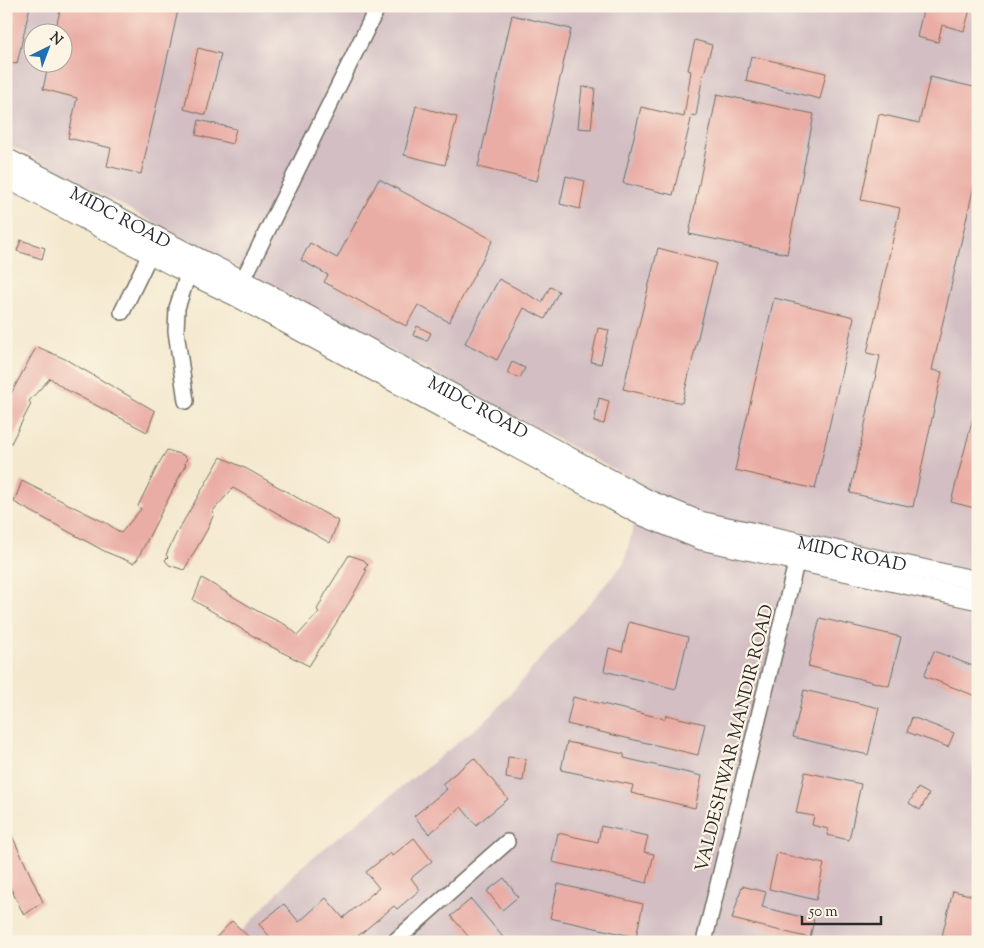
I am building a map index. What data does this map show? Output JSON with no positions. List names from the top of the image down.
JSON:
{
  "streets": {
    "main road": ["MIDC ROAD"],
    "street": ["VALDESHWAR MANDIR ROAD"]
  },
  "crossings": [
    ["MIDC ROAD", "VALDESHWAR MANDIR ROAD"]
  ],
  "scale_bar": "50 m",
  "north": "top right"
}
